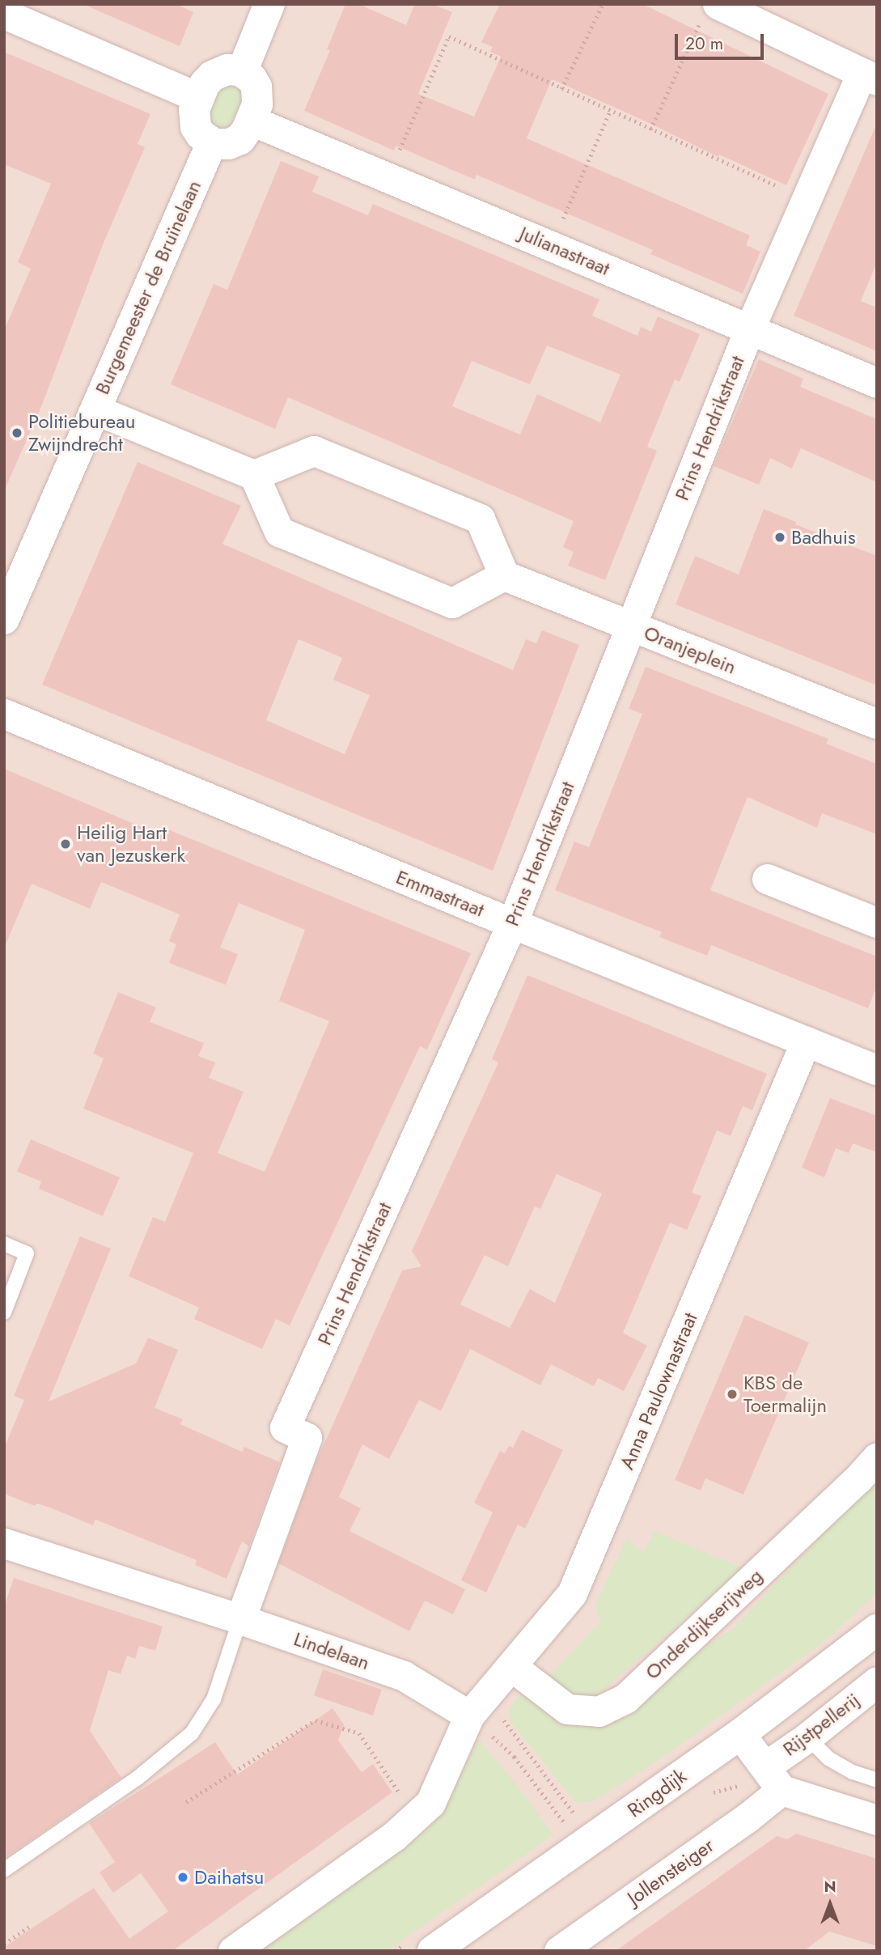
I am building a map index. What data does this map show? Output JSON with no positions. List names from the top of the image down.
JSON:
{
  "streets": {
    "street": [
      "Julianastraat",
      "Burgemeester de Bruïnelaan",
      "Prins Hendrikstraat",
      "Oranjeplein",
      "Emmastraat",
      "Anna Paulownastraat",
      "Onderdijkserijweg",
      "Lindelaan",
      "Rijstpellerij",
      "Ringdijk",
      "Jollensteiger"
    ]
  },
  "crossings": [
    ["Julianastraat", "Burgemeester de Bruïnelaan"],
    ["Julianastraat", "Prins Hendrikstraat"],
    ["Prins Hendrikstraat", "Oranjeplein"],
    ["Prins Hendrikstraat", "Emmastraat"],
    ["Prins Hendrikstraat", "Lindelaan"],
    ["Emmastraat", "Anna Paulownastraat"],
    ["Anna Paulownastraat", "Onderdijkserijweg"],
    ["Anna Paulownastraat", "Lindelaan"],
    ["Rijstpellerij", "Jollensteiger"]
  ],
  "places": [
    "Politiebureau Zwijndrecht",
    "Badhuis",
    "Heilig Hart van Jezuskerk",
    "KBS de Toermalijn",
    "Daihatsu"
  ],
  "scale_bar": "20 m",
  "north": "top"
}
